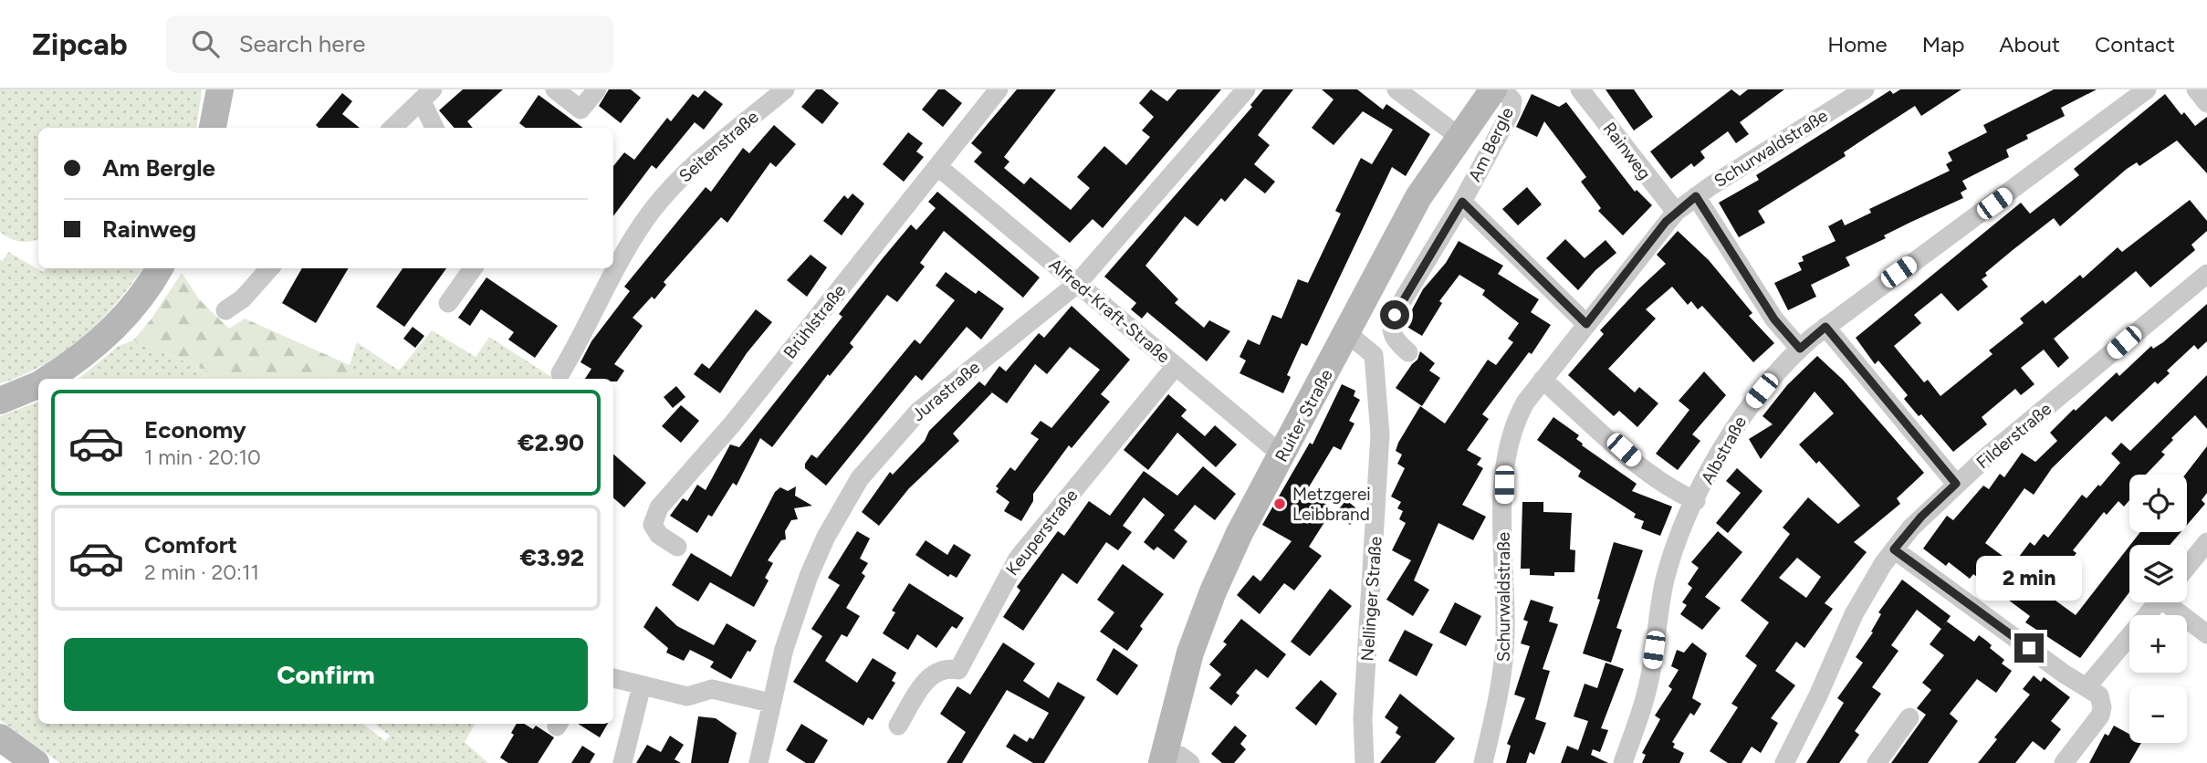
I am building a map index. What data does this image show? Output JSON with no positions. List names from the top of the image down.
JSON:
{
  "streets": {
    "street": [
      "Am Bergle",
      "Seitenstraße",
      "Schurwaldstraße",
      "Rainweg",
      "Alfred-Kraft-Straße",
      "Brühlstraße",
      "Jurastraße",
      "Ruiter Straße",
      "Filderstraße",
      "Albstraße",
      "Keuperstraße",
      "Nellinger Straße"
    ]
  },
  "crossings": [
    ["Am Bergle", "Schurwaldstraße"],
    ["Schurwaldstraße", "Rainweg"],
    ["Alfred-Kraft-Straße", "Brühlstraße"],
    ["Alfred-Kraft-Straße", "Jurastraße"],
    ["Alfred-Kraft-Straße", "Ruiter Straße"],
    ["Alfred-Kraft-Straße", "Keuperstraße"],
    ["Ruiter Straße", "Nellinger Straße"]
  ],
  "places": ["Metzgerei Leibbrand"],
  "page": {
    "header": "Zipcab",
    "search": "Search here",
    "nav": [
      "Home",
      "Map",
      "About",
      "Contact"
    ],
    "banner": ["Am Bergle", "Rainweg"],
    "list": [
      {
        "name": "Economy",
        "note": "1 min · 20:10",
        "value": "€2.90"
      },
      {
        "name": "Comfort",
        "note": "2 min · 20:11",
        "value": "€3.92"
      }
    ],
    "map_buttons": ["+", "−"],
    "bubble": "2 min",
    "buttons": "Confirm"
  }
}
